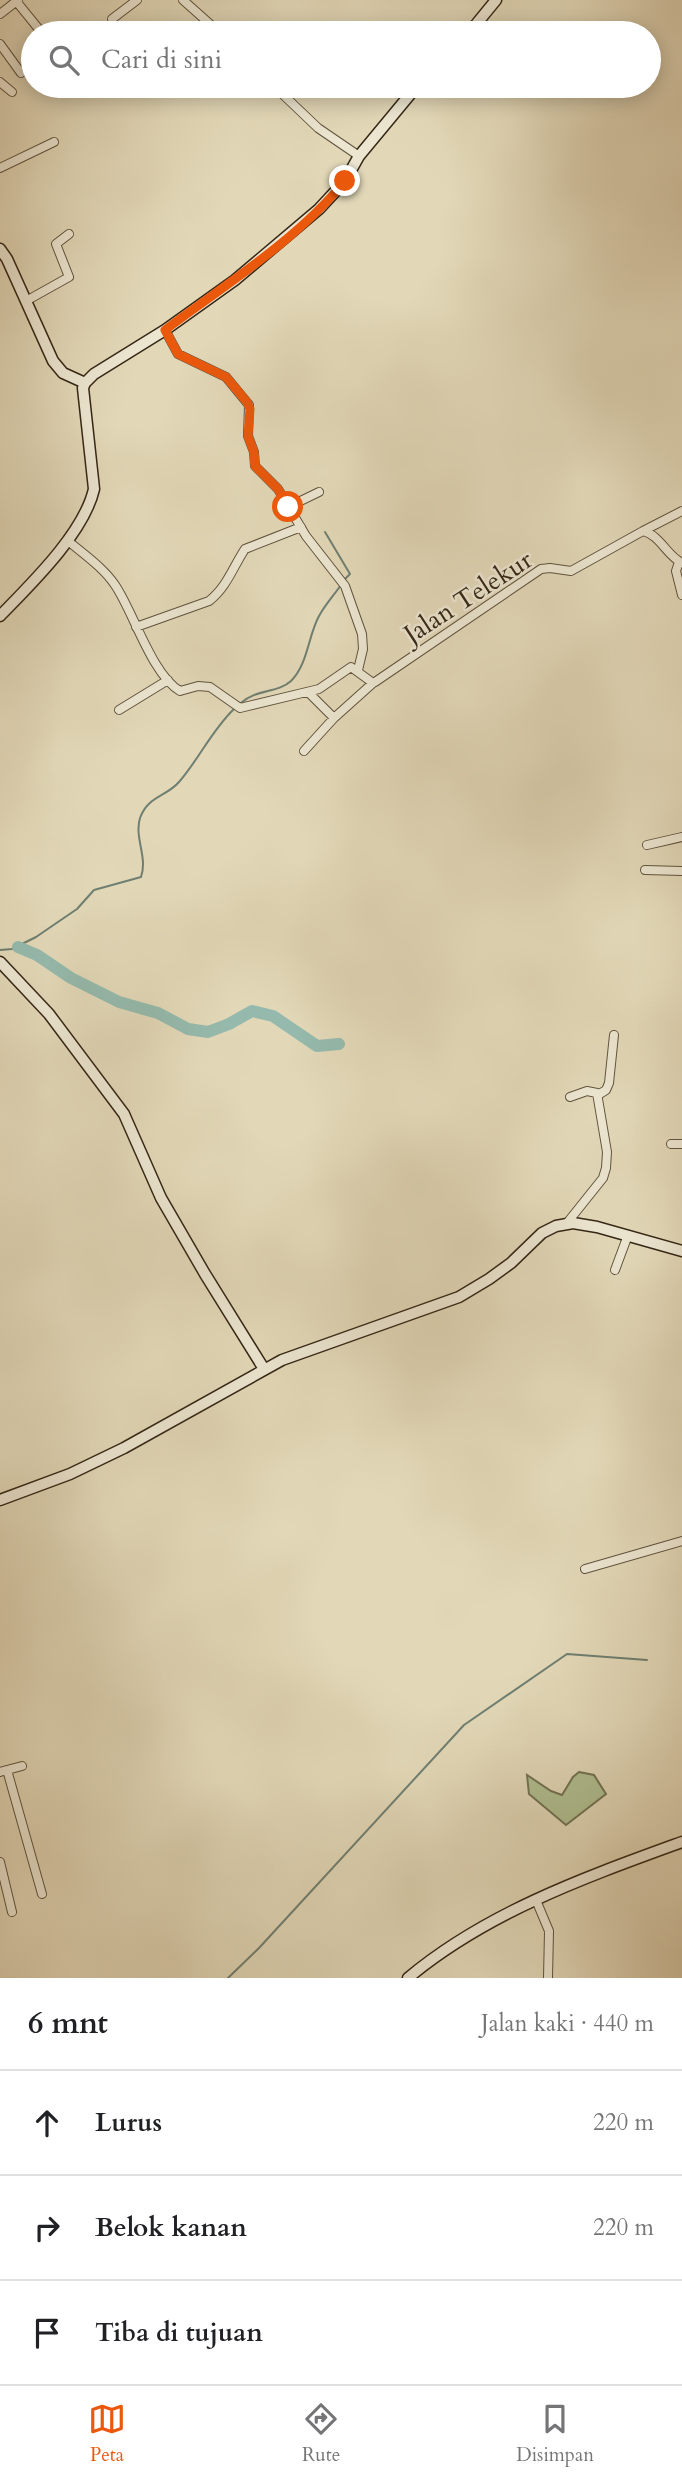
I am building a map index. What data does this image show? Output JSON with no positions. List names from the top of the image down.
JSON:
{
  "streets": {
    "street": ["Jalan Telekur"]
  },
  "page": {
    "search": "Cari di sini",
    "heading": ["6 mnt", "Jalan kaki · 440 m"],
    "list": [
      ["Lurus", "220 m"],
      ["Belok kanan", "220 m"],
      "Tiba di tujuan"
    ],
    "nav": ["Peta", "Rute", "Disimpan"]
  }
}
